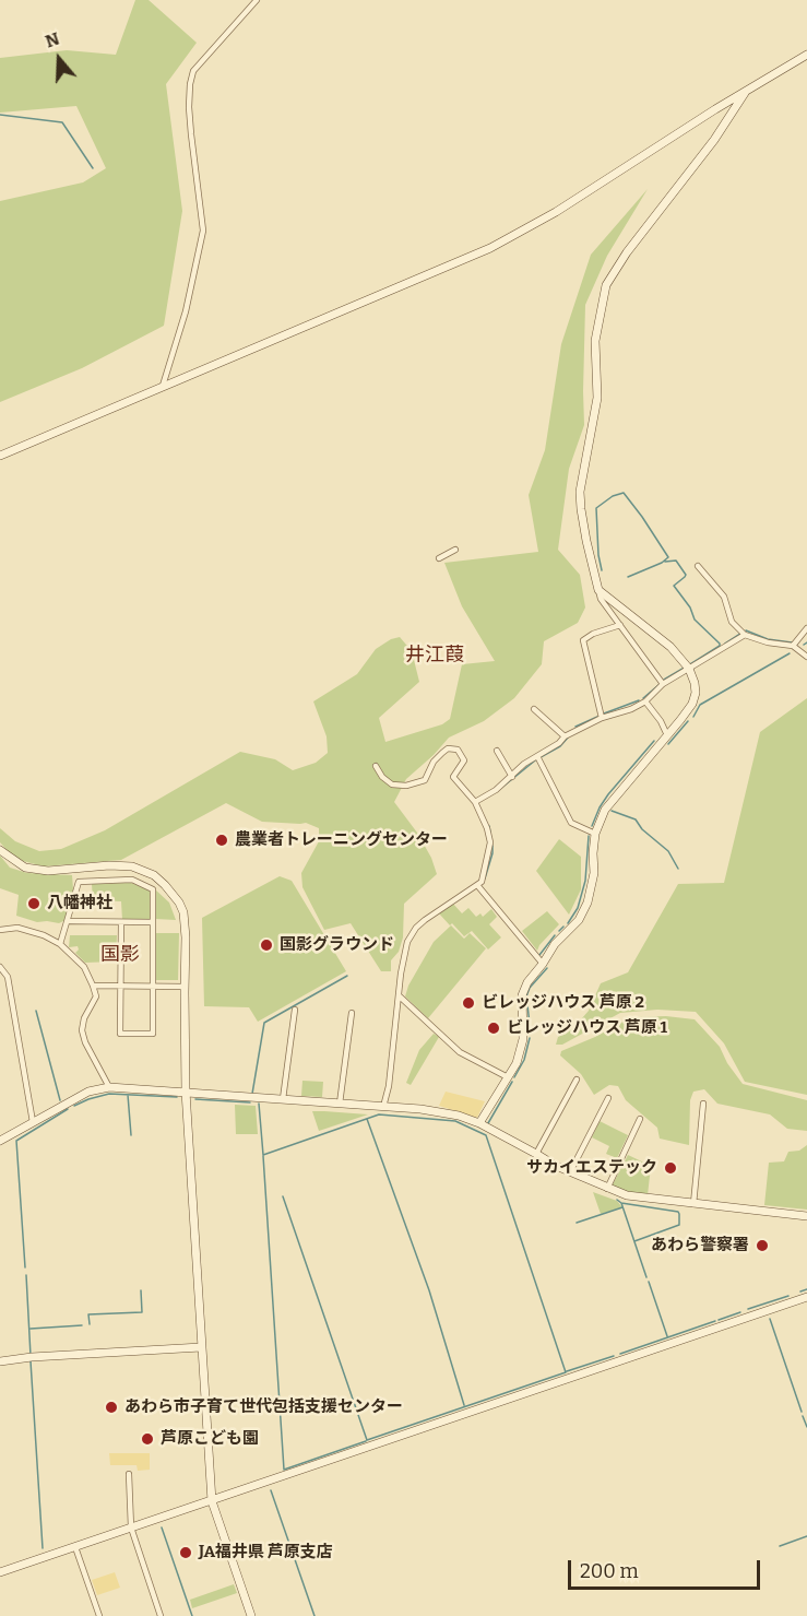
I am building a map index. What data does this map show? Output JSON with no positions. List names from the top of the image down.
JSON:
{
  "districts": ["井江葭", "国影"],
  "places": [
    "農業者トレーニングセンター",
    "八幡神社",
    "国影グラウンド",
    "ビレッジハウス 芦原 2",
    "ビレッジハウス 芦原 1",
    "サカイエステック",
    "あわら警察署",
    "あわら市子育て世代包括支援センター",
    "芦原こども園",
    "JA福井県 芦原支店"
  ],
  "scale_bar": "200 m",
  "north": "top"
}
